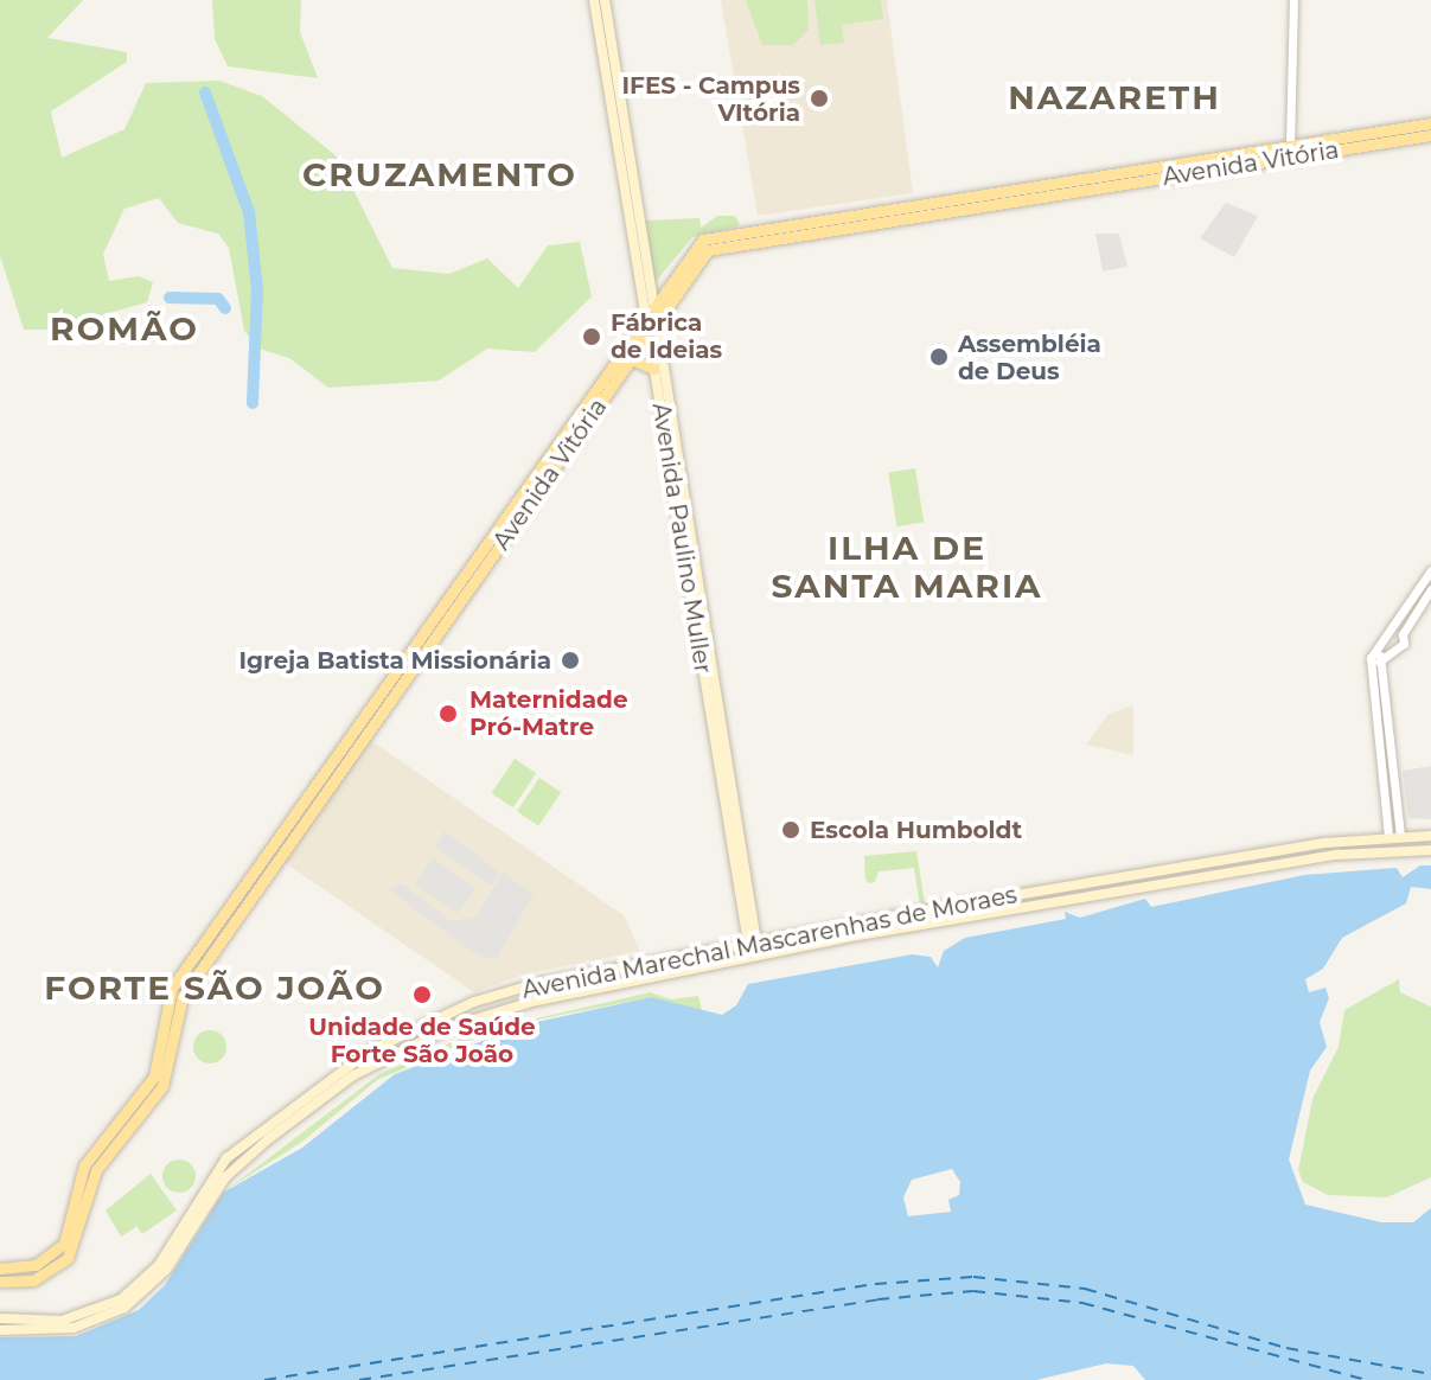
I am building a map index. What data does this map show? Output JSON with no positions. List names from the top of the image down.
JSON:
{
  "streets": {
    "main road": ["Avenida Vitória", "Avenida Paulino Muller", "Avenida Marechal Mascarenhas de Moraes"]
  },
  "crossings": [
    ["Avenida Vitória", "Avenida Paulino Muller"],
    ["Avenida Paulino Muller", "Avenida Marechal Mascarenhas de Moraes"]
  ],
  "districts": [
    "NAZARETH",
    "CRUZAMENTO",
    "ROMÃO",
    "ILHA DE SANTA MARIA",
    "FORTE SÃO JOÃO"
  ],
  "places": [
    "IFES - Campus VItória",
    "Fábrica de Ideias",
    "Assembléia de Deus",
    "Igreja Batista Missionária",
    "Maternidade Pró-Matre",
    "Escola Humboldt",
    "Unidade de Saúde Forte São João"
  ]
}
